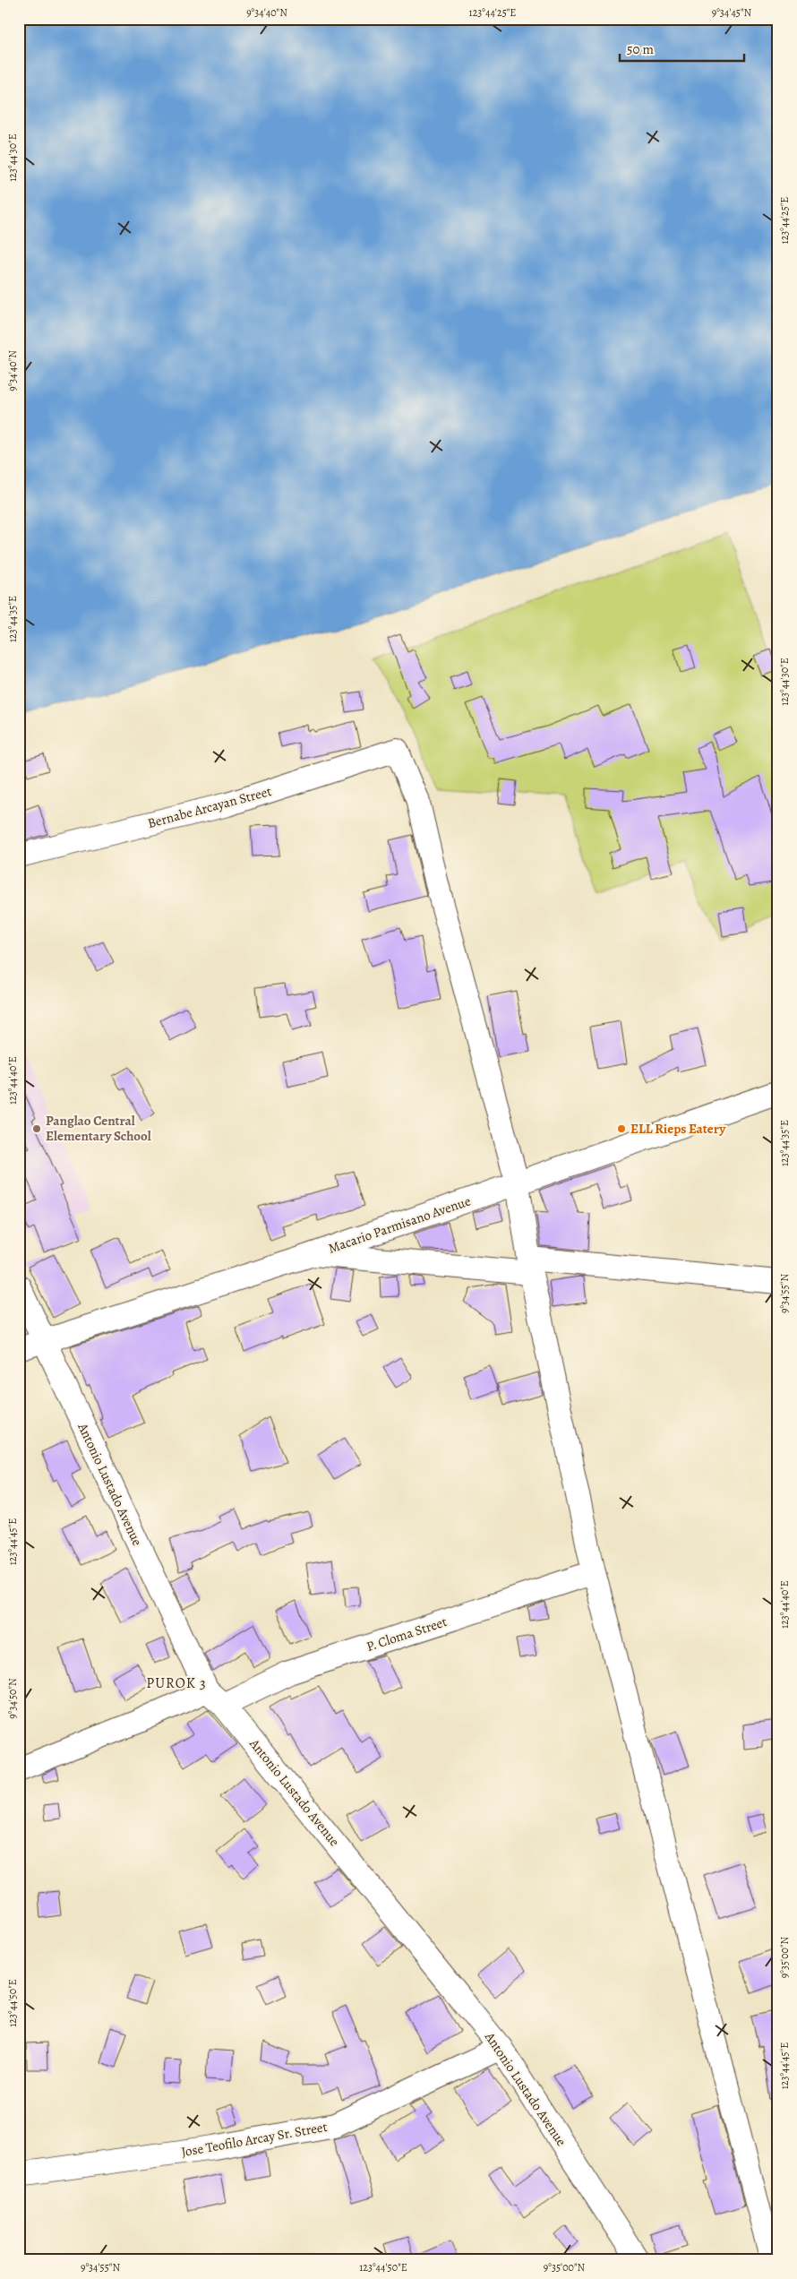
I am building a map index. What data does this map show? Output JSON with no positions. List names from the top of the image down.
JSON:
{
  "streets": {
    "street": [
      "Bernabe Arcayan Street",
      "Macario Parmisano Avenue",
      "Antonio Lustado Avenue",
      "P. Cloma Street",
      "Jose Teofilo Arcay Sr. Street"
    ]
  },
  "crossings": [
    ["Bernabe Arcayan Street", "Macario Parmisano Avenue"],
    ["Macario Parmisano Avenue", "Antonio Lustado Avenue"],
    ["Antonio Lustado Avenue", "P. Cloma Street"],
    ["Antonio Lustado Avenue", "Jose Teofilo Arcay Sr. Street"]
  ],
  "districts": ["PUROK 3"],
  "places": ["Panglao Central Elementary School", "ELL Rieps Eatery"],
  "scale_bar": "50 m",
  "coordinates": [
    "9°34'40\"N",
    "123°44'25\"E",
    "9°34'45\"N",
    "123°44'30\"E",
    "123°44'35\"E",
    "123°44'40\"E",
    "9°34'55\"N",
    "123°44'45\"E",
    "9°34'50\"N",
    "9°35'00\"N",
    "123°44'50\"E"
  ]
}
